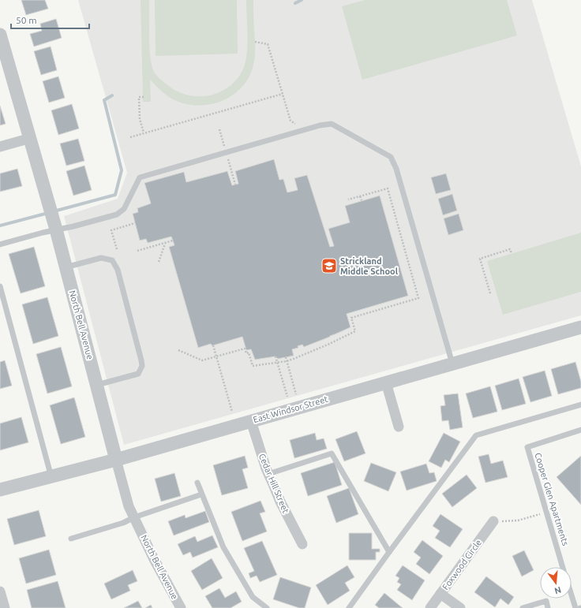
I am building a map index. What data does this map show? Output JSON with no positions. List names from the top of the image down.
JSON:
{
  "streets": {
    "street": [
      "North Bell Avenue",
      "East Windsor Street",
      "Cedar Hill Street",
      "Foxwood Circle"
    ],
    "lane": ["Cooper Glen Apartments"]
  },
  "crossings": [
    ["North Bell Avenue", "East Windsor Street"],
    ["East Windsor Street", "Cedar Hill Street"]
  ],
  "places": {
    "school or university": ["Strickland Middle School"]
  },
  "scale_bar": "50 m",
  "north": "bottom"
}
